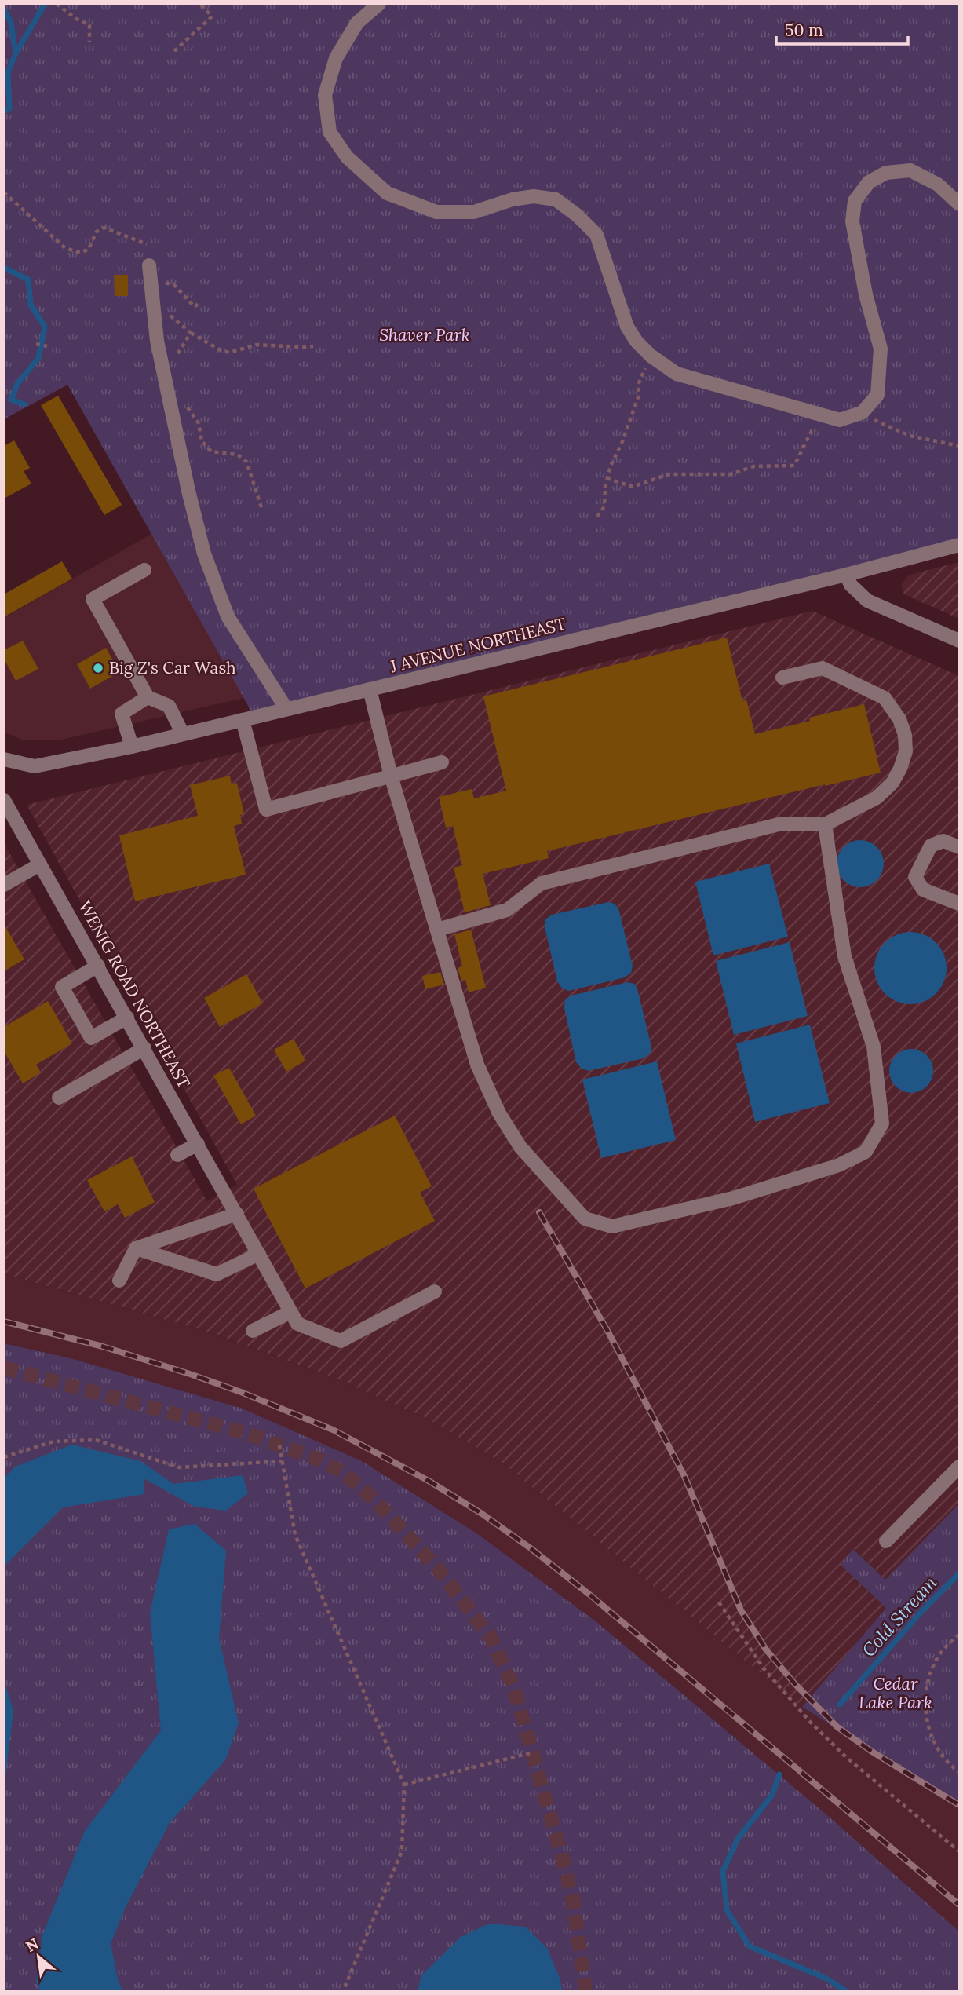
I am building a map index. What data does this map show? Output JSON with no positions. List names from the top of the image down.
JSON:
{
  "streets": {
    "street": ["J AVENUE NORTHEAST", "WENIG ROAD NORTHEAST"]
  },
  "water": ["Cold Stream"],
  "parks": ["Shaver Park", "Cedar Lake Park"],
  "places": ["Big Z's Car Wash"],
  "scale_bar": "50 m",
  "north": "top left"
}
